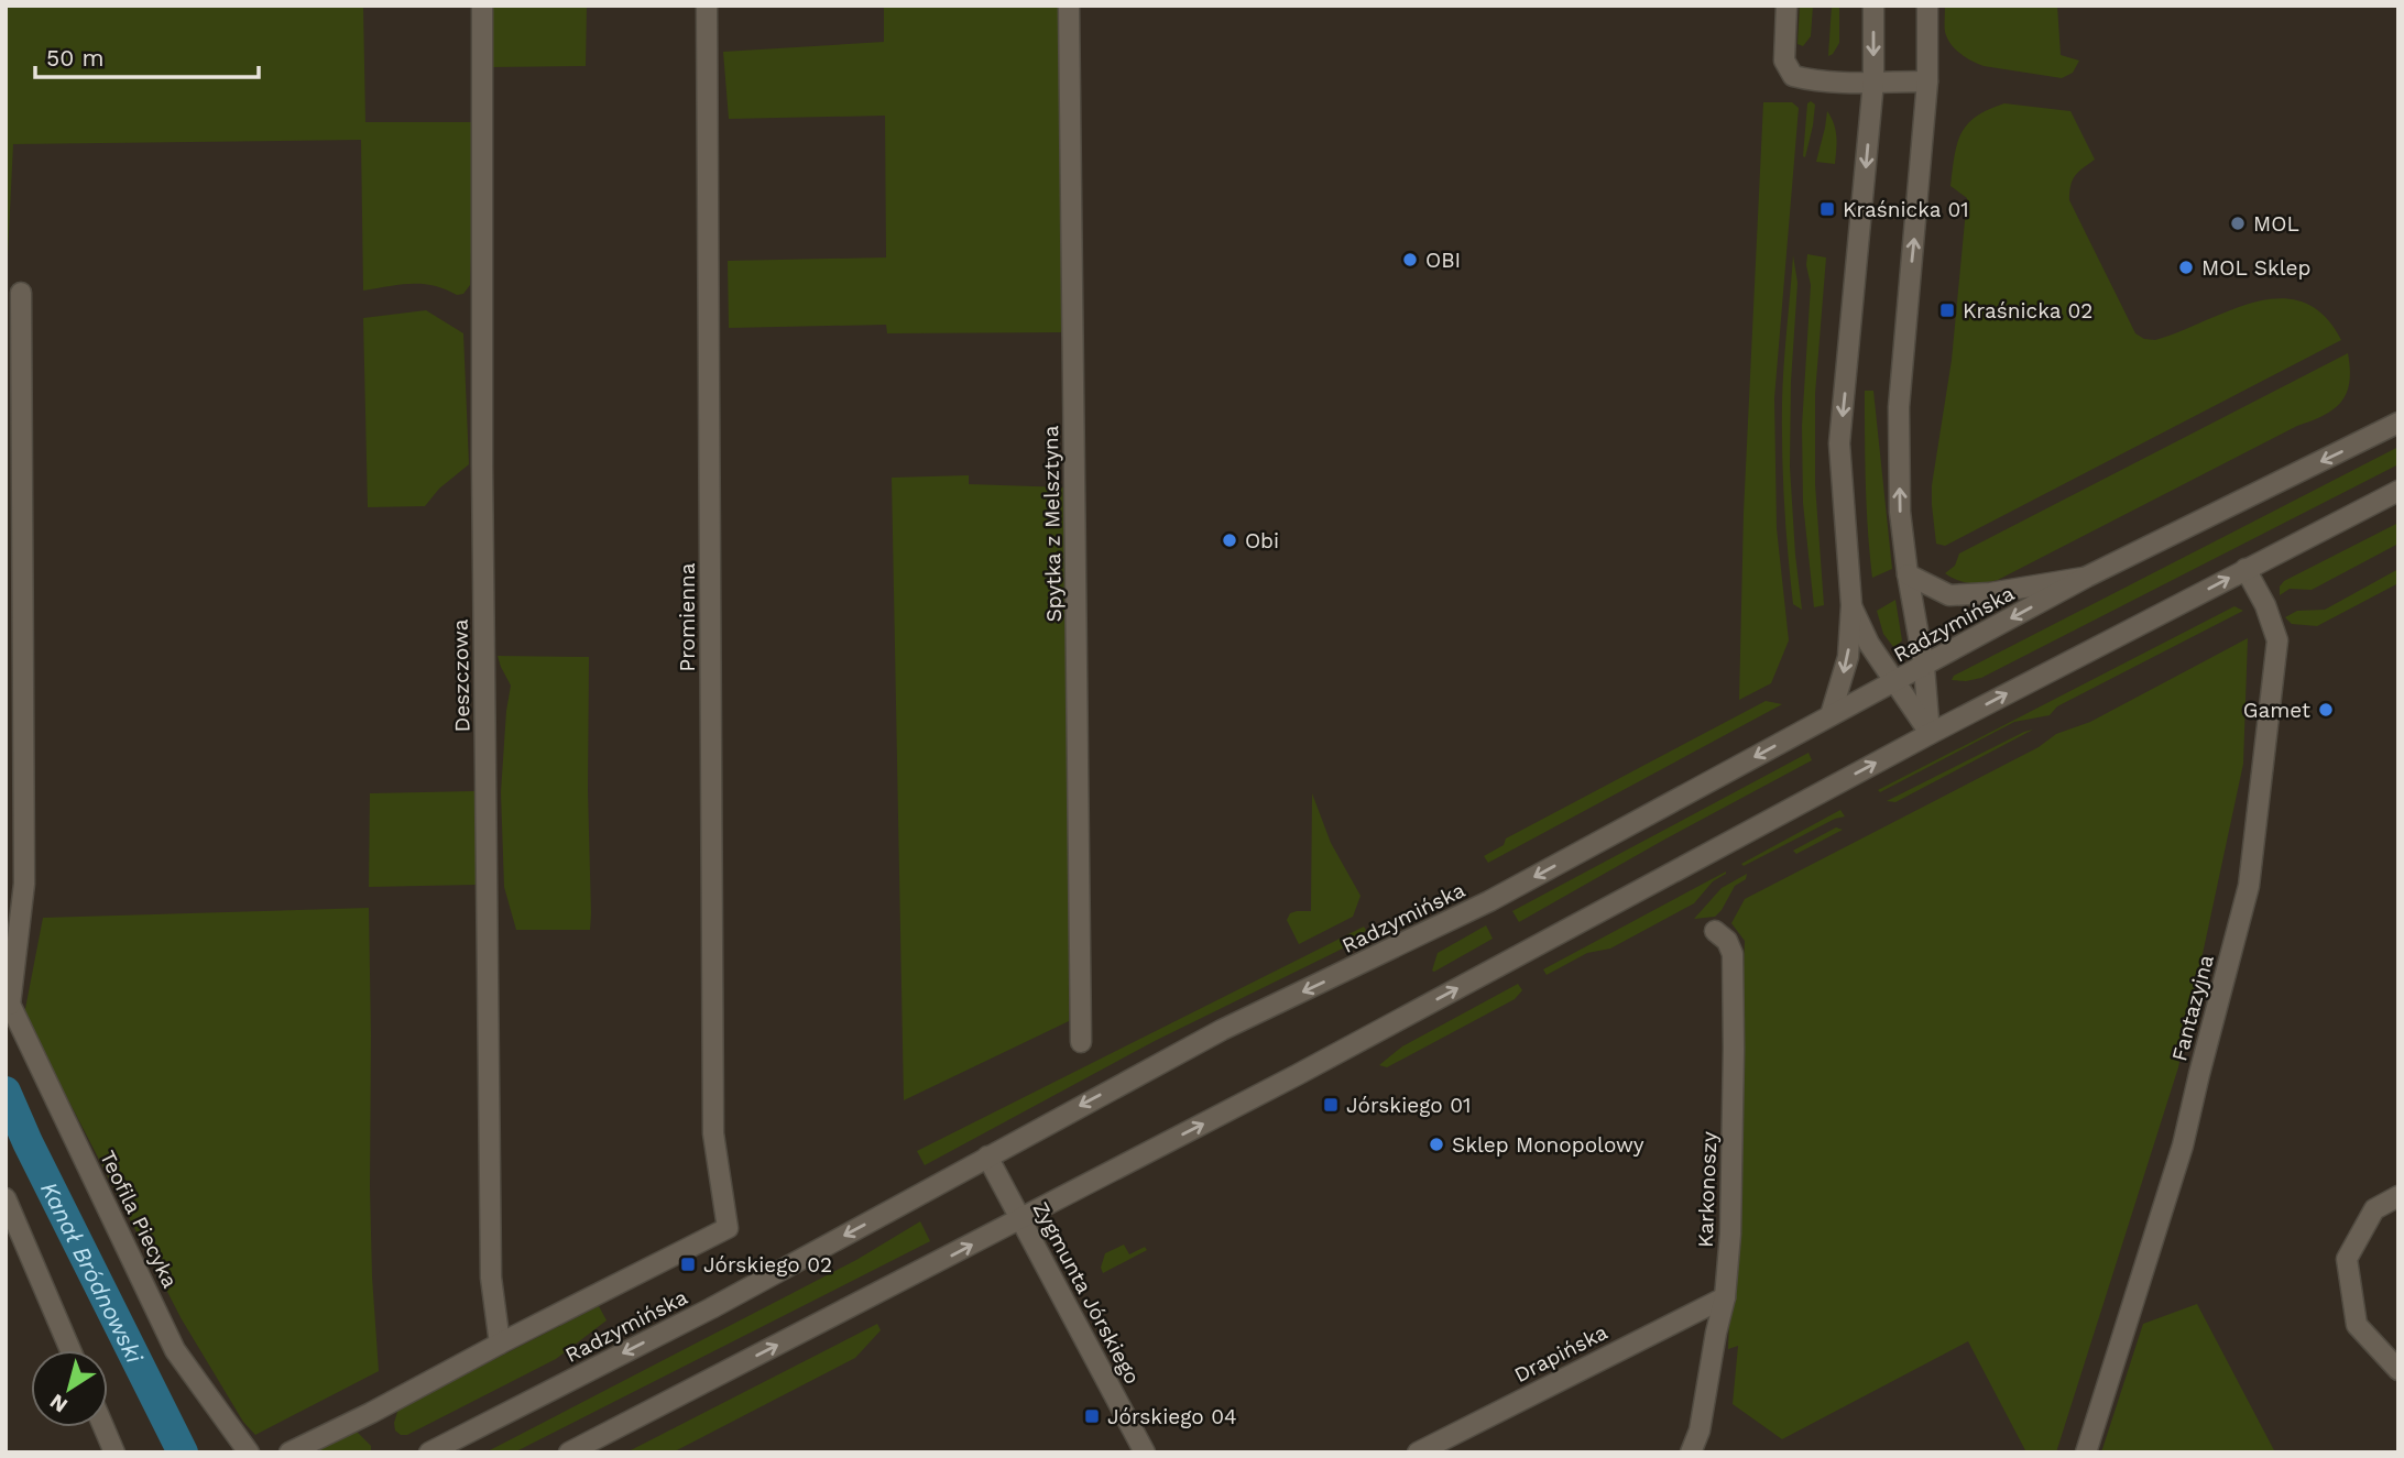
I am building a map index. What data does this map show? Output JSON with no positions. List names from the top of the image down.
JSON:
{
  "streets": {
    "street": [
      "Spytka z Melsztyna",
      "Promienna",
      "Radzymińska",
      "Deszczowa",
      "Fantazyjna",
      "Karkonoszy",
      "Teofila Piecyka",
      "Zygmunta Jórskiego",
      "Drapińska"
    ]
  },
  "crossings": [
    ["Promienna", "Radzymińska"],
    ["Radzymińska", "Deszczowa"],
    ["Radzymińska", "Zygmunta Jórskiego"],
    ["Karkonoszy", "Drapińska"]
  ],
  "water": ["Kanał Bródnowski"],
  "places": {
    "transit": [
      "Kraśnicka 01",
      "Kraśnicka 02",
      "Jórskiego 01",
      "Jórskiego 02",
      "Jórskiego 04"
    ],
    "other": [
      "MOL",
      "OBI",
      "MOL Sklep",
      "Obi",
      "Gamet",
      "Sklep Monopolowy"
    ]
  },
  "scale_bar": "50 m",
  "north": "bottom left"
}
